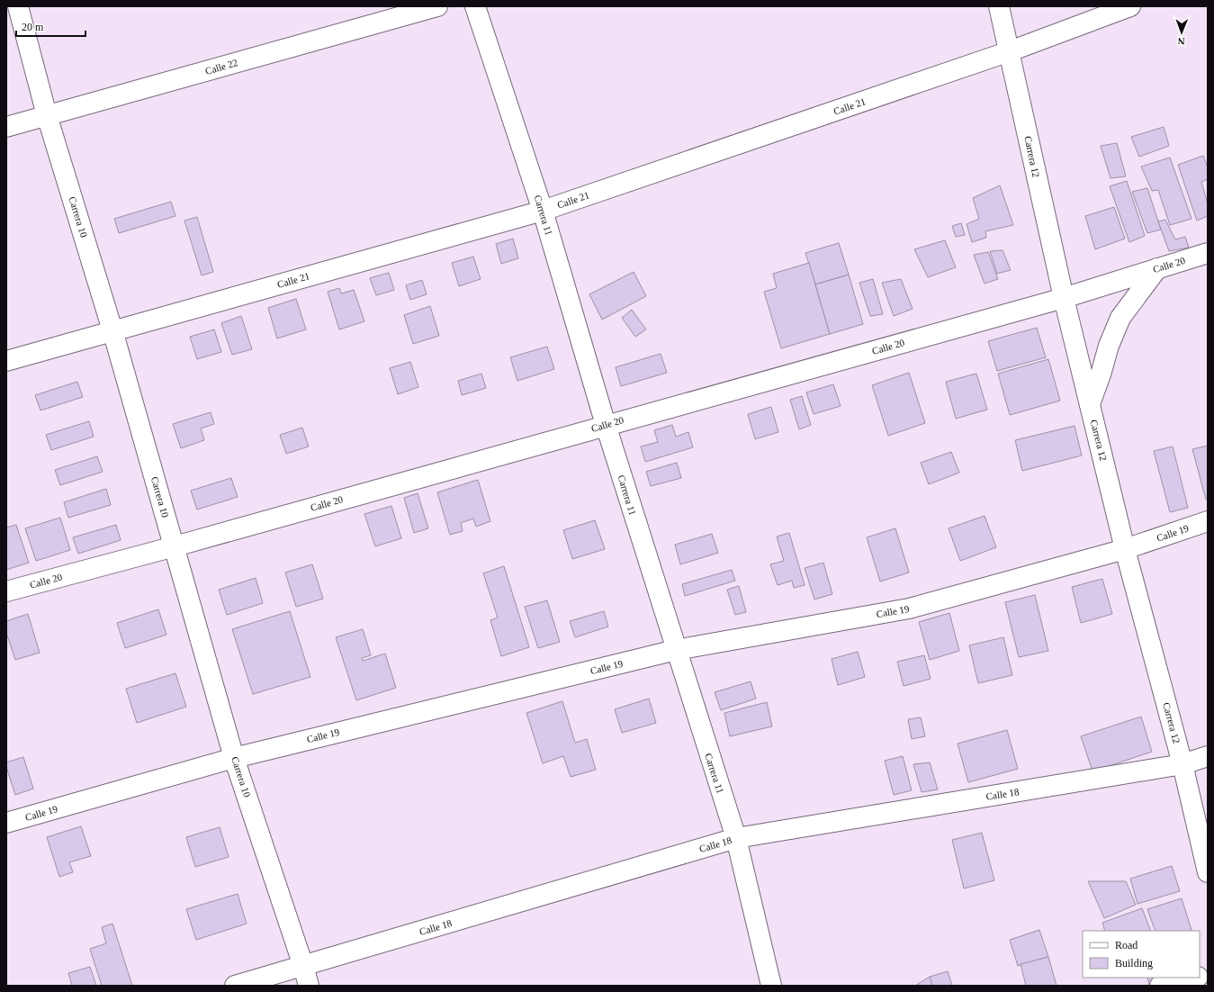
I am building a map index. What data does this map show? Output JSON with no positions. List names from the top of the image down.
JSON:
{
  "streets": {
    "street": [
      "Calle 22",
      "Calle 21",
      "Carrera 12",
      "Carrera 11",
      "Carrera 10",
      "Calle 20",
      "Calle 19",
      "Calle 18"
    ]
  },
  "crossings": [
    ["Calle 22", "Carrera 10"],
    ["Calle 21", "Carrera 12"],
    ["Calle 21", "Carrera 11"],
    ["Calle 21", "Carrera 10"],
    ["Carrera 12", "Calle 20"],
    ["Carrera 12", "Calle 19"],
    ["Carrera 12", "Calle 18"],
    ["Carrera 11", "Calle 20"],
    ["Carrera 11", "Calle 19"],
    ["Carrera 11", "Calle 18"],
    ["Carrera 10", "Calle 20"],
    ["Carrera 10", "Calle 19"],
    ["Carrera 10", "Calle 18"]
  ],
  "legend": ["Road", "Building"],
  "scale_bar": "20 m",
  "north": "bottom"
}
